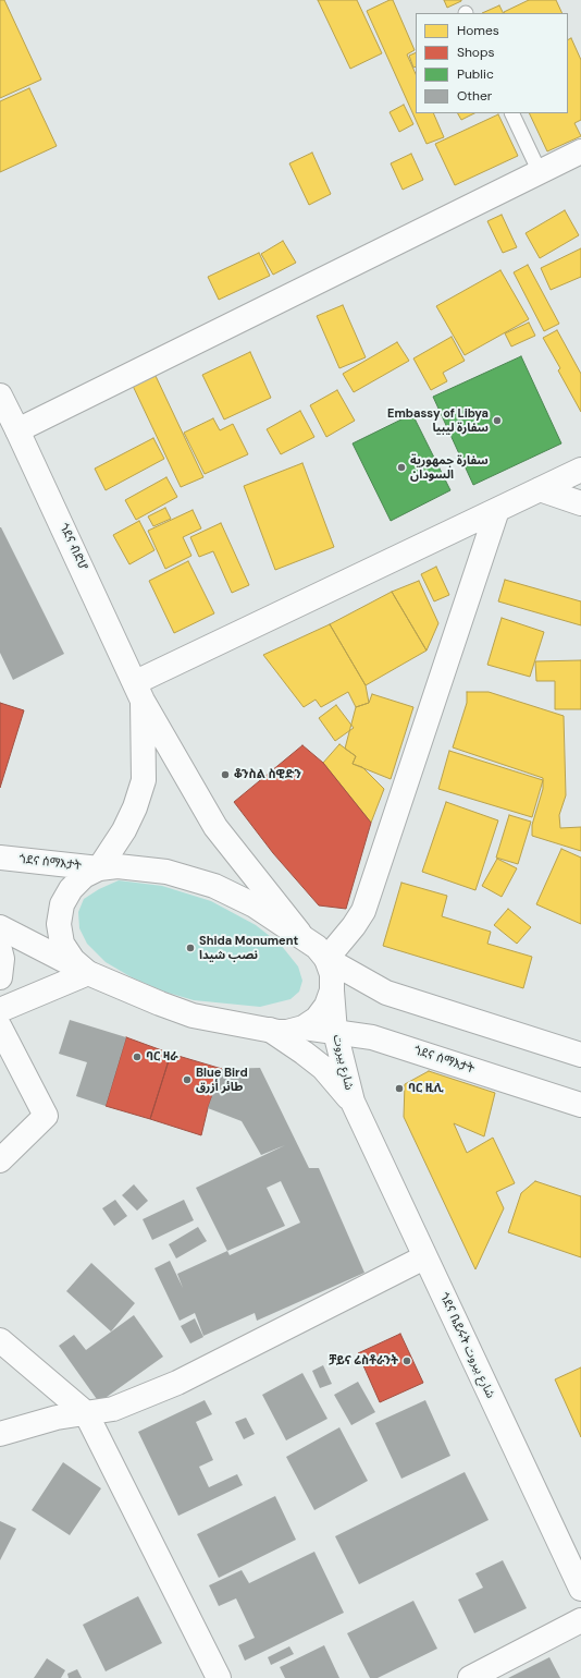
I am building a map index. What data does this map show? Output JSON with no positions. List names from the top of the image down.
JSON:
{
  "streets": {
    "main road": [
      "ጎደና ብድሆ",
      "ጎደና ሰማእታት",
      "شارع بيروت",
      "ጎደና ቤይሩት شارع بيروت"
    ]
  },
  "crossings": [
    ["ጎደና ብድሆ", "ጎደና ሰማእታት"],
    ["ጎደና ሰማእታት", "شارع بيروت"],
    ["شارع بيروت", "ጎደና ቤይሩት شارع بيروت"]
  ],
  "places": [
    "Embassy of Libya سفارة ليبيا",
    "سفارة جمهورية السودان",
    "ቆንስል ስዊድን",
    "Shida Monument نصب شيدا",
    "ባር ዛራ",
    "Blue Bird طائر أزرق",
    "ባር ዚሊ",
    "ቻይና ሬስቶራንት"
  ],
  "legend": [
    "Homes",
    "Shops",
    "Public",
    "Other"
  ]
}
